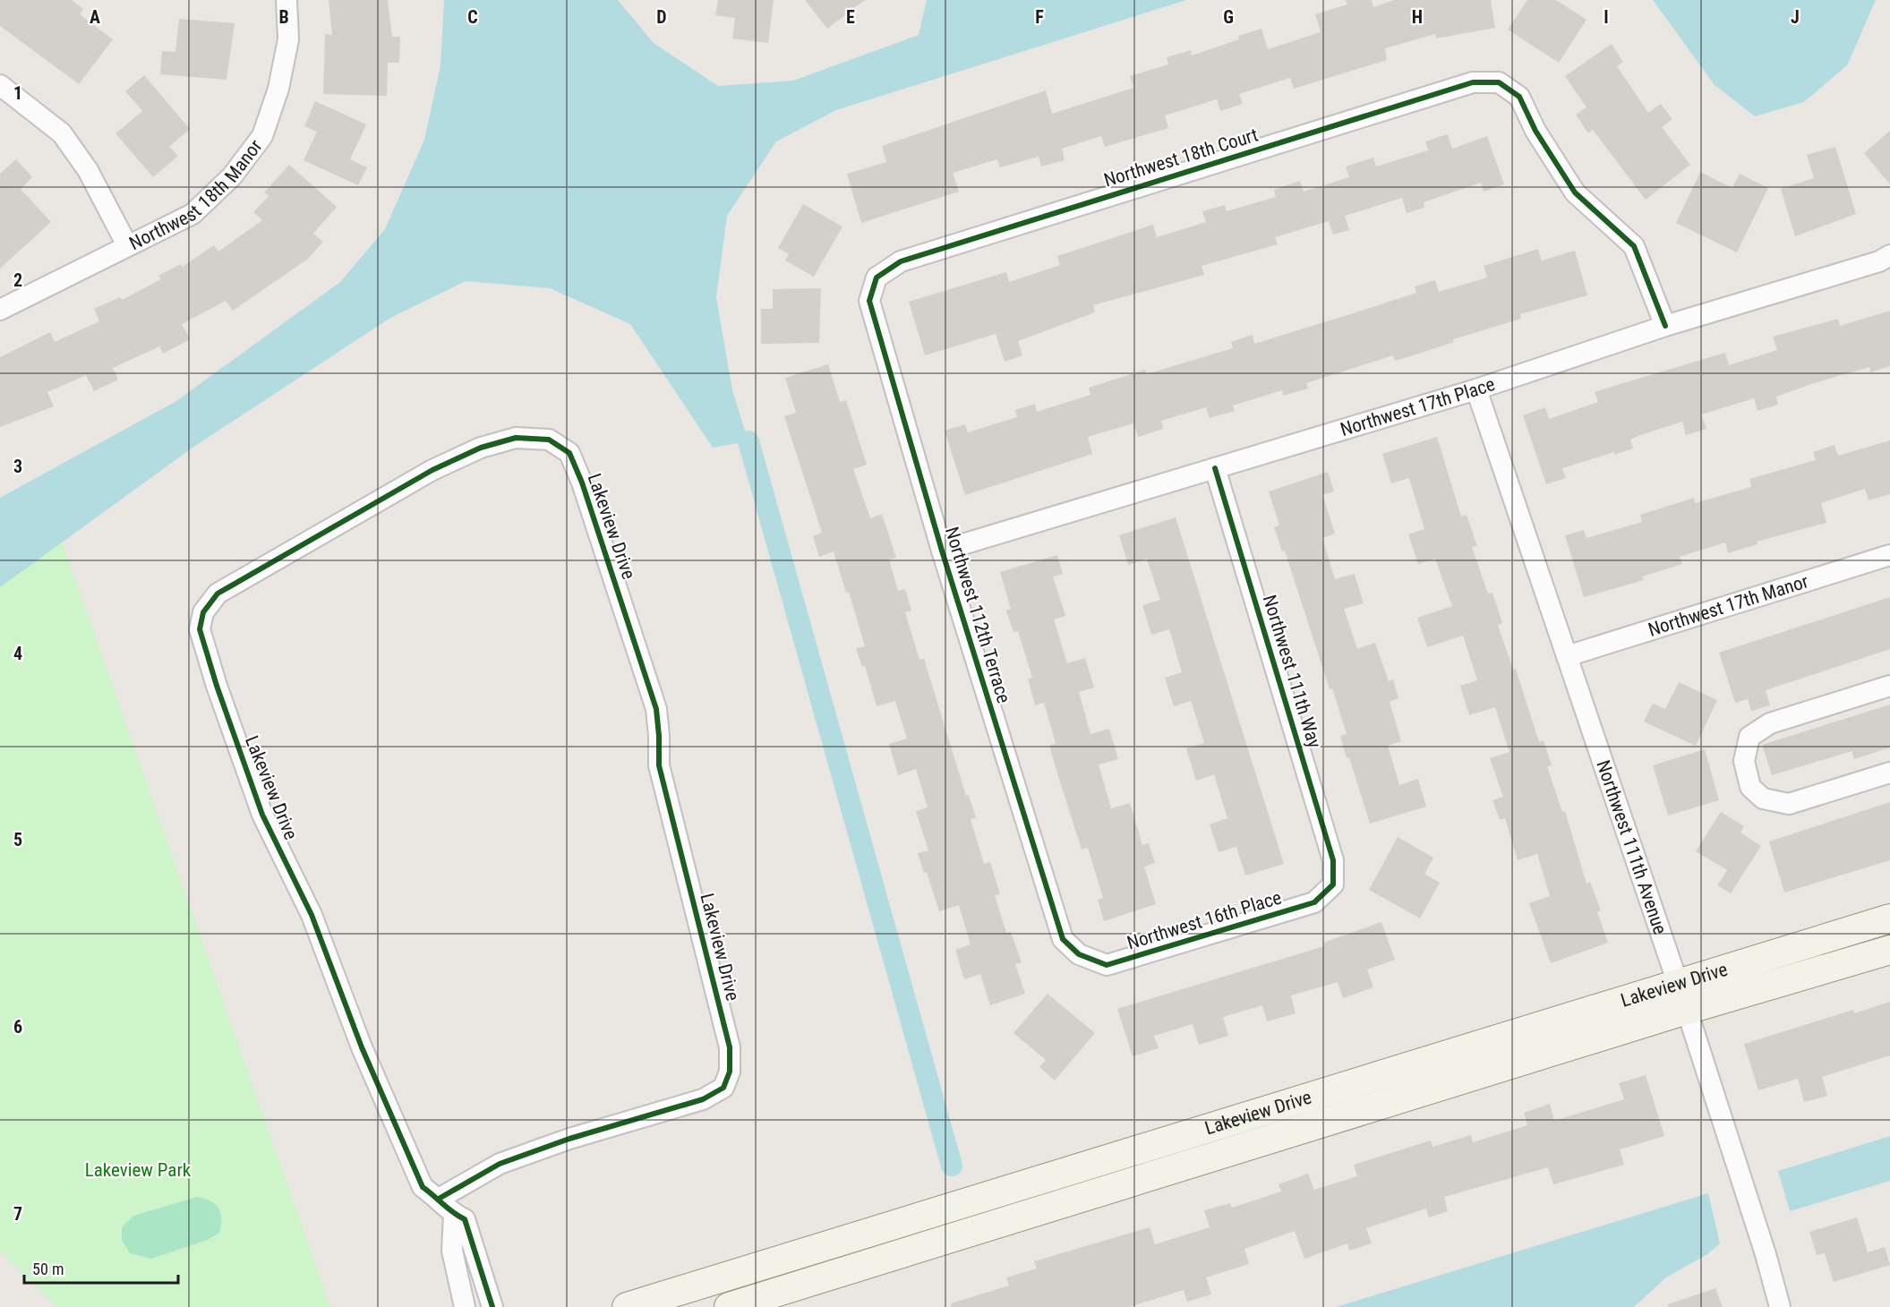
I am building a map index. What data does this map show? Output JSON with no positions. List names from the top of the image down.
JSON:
{
  "streets": {
    "street": [
      "Northwest 18th Court",
      "Northwest 18th Manor",
      "Northwest 17th Place",
      "Lakeview Drive",
      "Northwest 17th Manor",
      "Northwest 112th Terrace",
      "Northwest 111th Way",
      "Northwest 111th Avenue",
      "Northwest 16th Place"
    ]
  },
  "crossings": [
    ["Northwest 18th Court", "Northwest 17th Place"],
    ["Northwest 18th Court", "Northwest 112th Terrace"],
    ["Northwest 17th Place", "Northwest 112th Terrace"],
    ["Northwest 17th Place", "Northwest 111th Way"],
    ["Northwest 17th Place", "Northwest 111th Avenue"],
    ["Lakeview Drive", "Northwest 111th Avenue"],
    ["Northwest 17th Manor", "Northwest 111th Avenue"],
    ["Northwest 112th Terrace", "Northwest 16th Place"],
    ["Northwest 111th Way", "Northwest 16th Place"]
  ],
  "parks": ["Lakeview Park"],
  "scale_bar": "50 m",
  "grid": {
    "columns": [
      "A",
      "B",
      "C",
      "D",
      "E",
      "F",
      "G",
      "H",
      "I",
      "J"
    ],
    "rows": [
      "1",
      "2",
      "3",
      "4",
      "5",
      "6",
      "7"
    ]
  }
}
